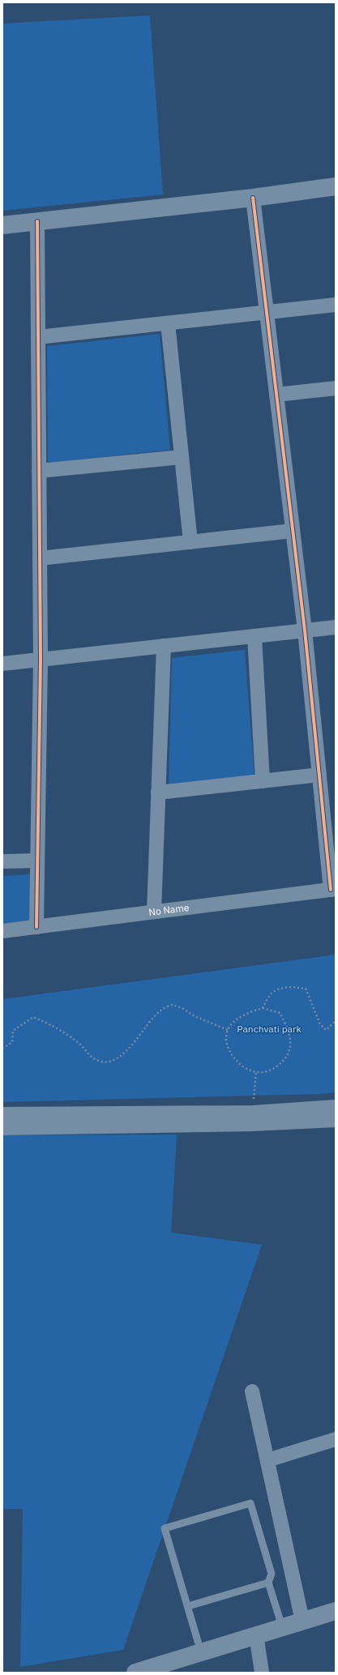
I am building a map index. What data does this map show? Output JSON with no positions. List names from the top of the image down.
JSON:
{
  "streets": {
    "street": ["No Name"]
  },
  "parks": ["Panchvati park"]
}
